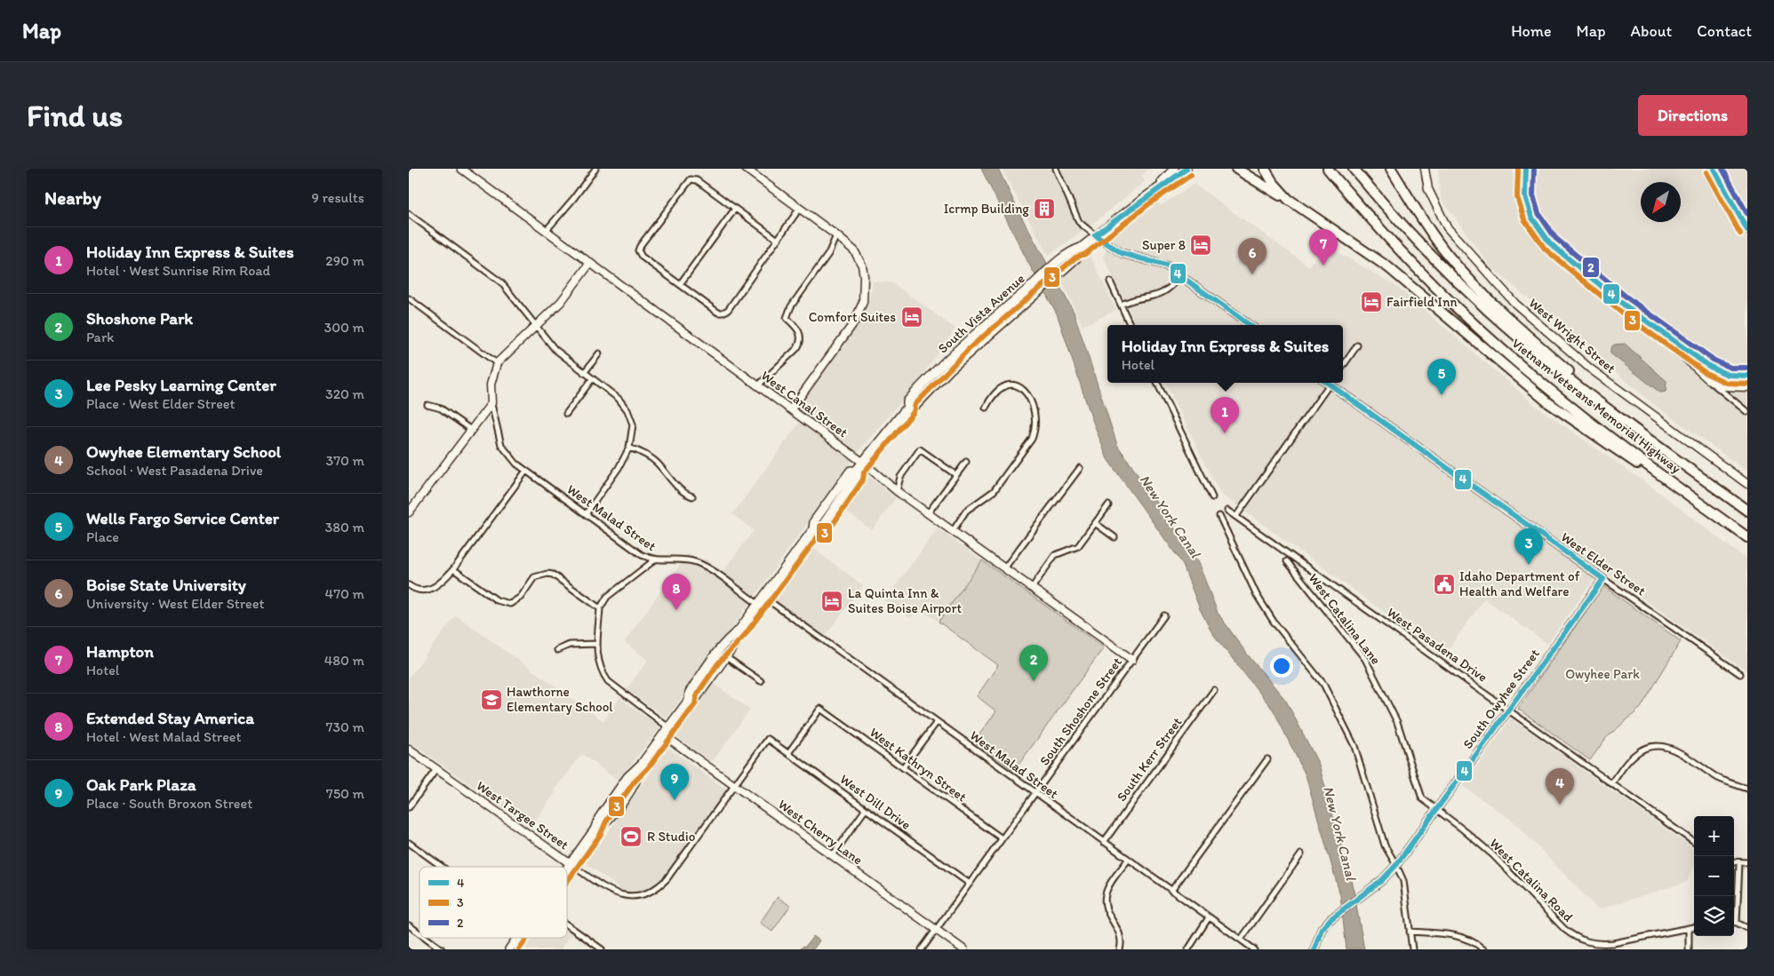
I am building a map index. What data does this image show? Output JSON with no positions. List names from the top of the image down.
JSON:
{
  "streets": {
    "highway": ["Vietnam Veterans Memorial Highway"],
    "main road": ["South Vista Avenue"],
    "street": [
      "West Wright Street",
      "West Canal Street",
      "West Malad Street",
      "West Elder Street",
      "West Catalina Lane",
      "West Pasadena Drive",
      "South Owyhee Street",
      "South Shoshone Street",
      "South Kerr Street",
      "West Kathryn Street",
      "West Dill Drive",
      "West Targee Street",
      "West Cherry Lane",
      "West Catalina Road"
    ]
  },
  "crossings": [
    ["South Vista Avenue", "West Canal Street"],
    ["South Vista Avenue", "West Malad Street"],
    ["South Vista Avenue", "West Targee Street"],
    ["South Vista Avenue", "West Cherry Lane"],
    ["West Canal Street", "South Shoshone Street"],
    ["West Malad Street", "South Shoshone Street"],
    ["West Malad Street", "South Kerr Street"],
    ["West Elder Street", "South Owyhee Street"],
    ["West Catalina Lane", "South Owyhee Street"],
    ["West Catalina Lane", "West Catalina Road"],
    ["West Pasadena Drive", "South Owyhee Street"],
    ["South Owyhee Street", "West Catalina Road"],
    ["South Shoshone Street", "West Kathryn Street"],
    ["South Shoshone Street", "West Dill Drive"],
    ["South Shoshone Street", "West Cherry Lane"],
    ["West Kathryn Street", "West Dill Drive"],
    ["West Dill Drive", "West Targee Street"],
    ["West Dill Drive", "West Cherry Lane"],
    ["West Targee Street", "West Cherry Lane"]
  ],
  "water": ["New York Canal"],
  "parks": ["Owyhee Park"],
  "places": {
    "building": ["Icrmp Building"],
    "hotel": [
      "Super 8",
      "Fairfield Inn",
      "Comfort Suites",
      "La Quinta Inn & Suites Boise Airport"
    ],
    "public building": ["Idaho Department of Health and Welfare"],
    "school or university": ["Hawthorne Elementary School"],
    "sports": ["R Studio"]
  },
  "lines": ["transit line 4", "transit line 3", "transit line 2"],
  "legend": ["4", "3", "2"],
  "north": "bottom left",
  "page": {
    "header": "Map",
    "nav": [
      "Home",
      "Map",
      "About",
      "Contact"
    ],
    "buttons": "Directions",
    "title": "Find us",
    "heading": ["Nearby", "9 results"],
    "list": [
      {
        "mark": "1",
        "name": "Holiday Inn Express & Suites",
        "note": "Hotel · West Sunrise Rim Road",
        "value": "290 m"
      },
      {
        "mark": "2",
        "name": "Shoshone Park",
        "note": "Park",
        "value": "300 m"
      },
      {
        "mark": "3",
        "name": "Lee Pesky Learning Center",
        "note": "Place · West Elder Street",
        "value": "320 m"
      },
      {
        "mark": "4",
        "name": "Owyhee Elementary School",
        "note": "School · West Pasadena Drive",
        "value": "370 m"
      },
      {
        "mark": "5",
        "name": "Wells Fargo Service Center",
        "note": "Place",
        "value": "380 m"
      },
      {
        "mark": "6",
        "name": "Boise State University",
        "note": "University · West Elder Street",
        "value": "470 m"
      },
      {
        "mark": "7",
        "name": "Hampton",
        "note": "Hotel",
        "value": "480 m"
      },
      {
        "mark": "8",
        "name": "Extended Stay America",
        "note": "Hotel · West Malad Street",
        "value": "730 m"
      },
      {
        "mark": "9",
        "name": "Oak Park Plaza",
        "note": "Place · South Broxon Street",
        "value": "750 m"
      }
    ],
    "pins": [
      "7",
      "6",
      "5",
      "1",
      "3",
      "8",
      "2",
      "9",
      "4"
    ],
    "popup": ["Holiday Inn Express & Suites", "Hotel"],
    "map_buttons": ["+", "−"]
  }
}
